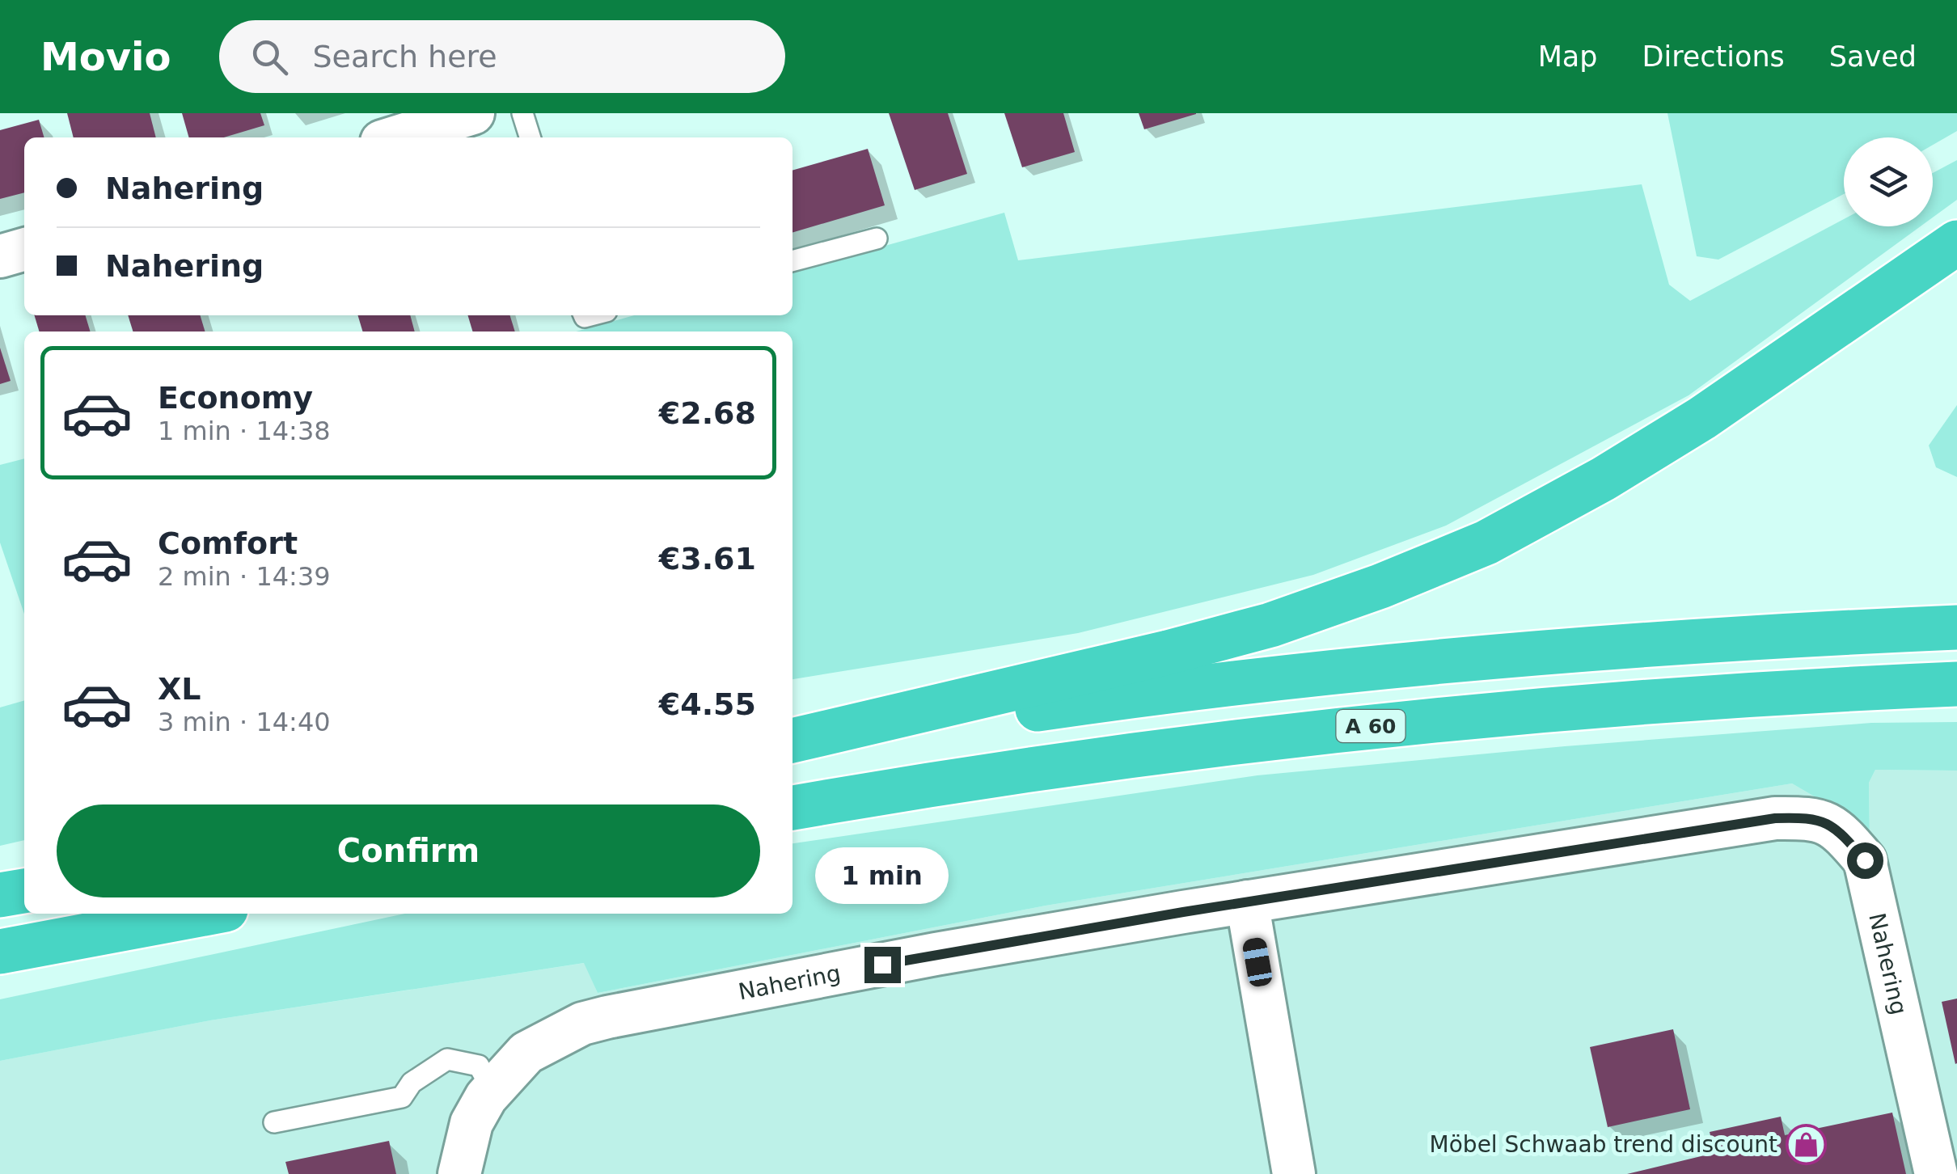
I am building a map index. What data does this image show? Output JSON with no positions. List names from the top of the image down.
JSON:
{
  "streets": {
    "highway": ["A 60"],
    "street": ["Nahering"]
  },
  "places": {
    "shop": ["Möbel Schwaab trend discount"]
  },
  "page": {
    "header": "Movio",
    "search": "Search here",
    "nav": ["Map", "Directions", "Saved"],
    "banner": ["Nahering", "Nahering"],
    "list": [
      {
        "name": "Economy",
        "note": "1 min · 14:38",
        "value": "€2.68"
      },
      {
        "name": "Comfort",
        "note": "2 min · 14:39",
        "value": "€3.61"
      },
      {
        "name": "XL",
        "note": "3 min · 14:40",
        "value": "€4.55"
      }
    ],
    "buttons": "Confirm",
    "bubble": "1 min"
  }
}
